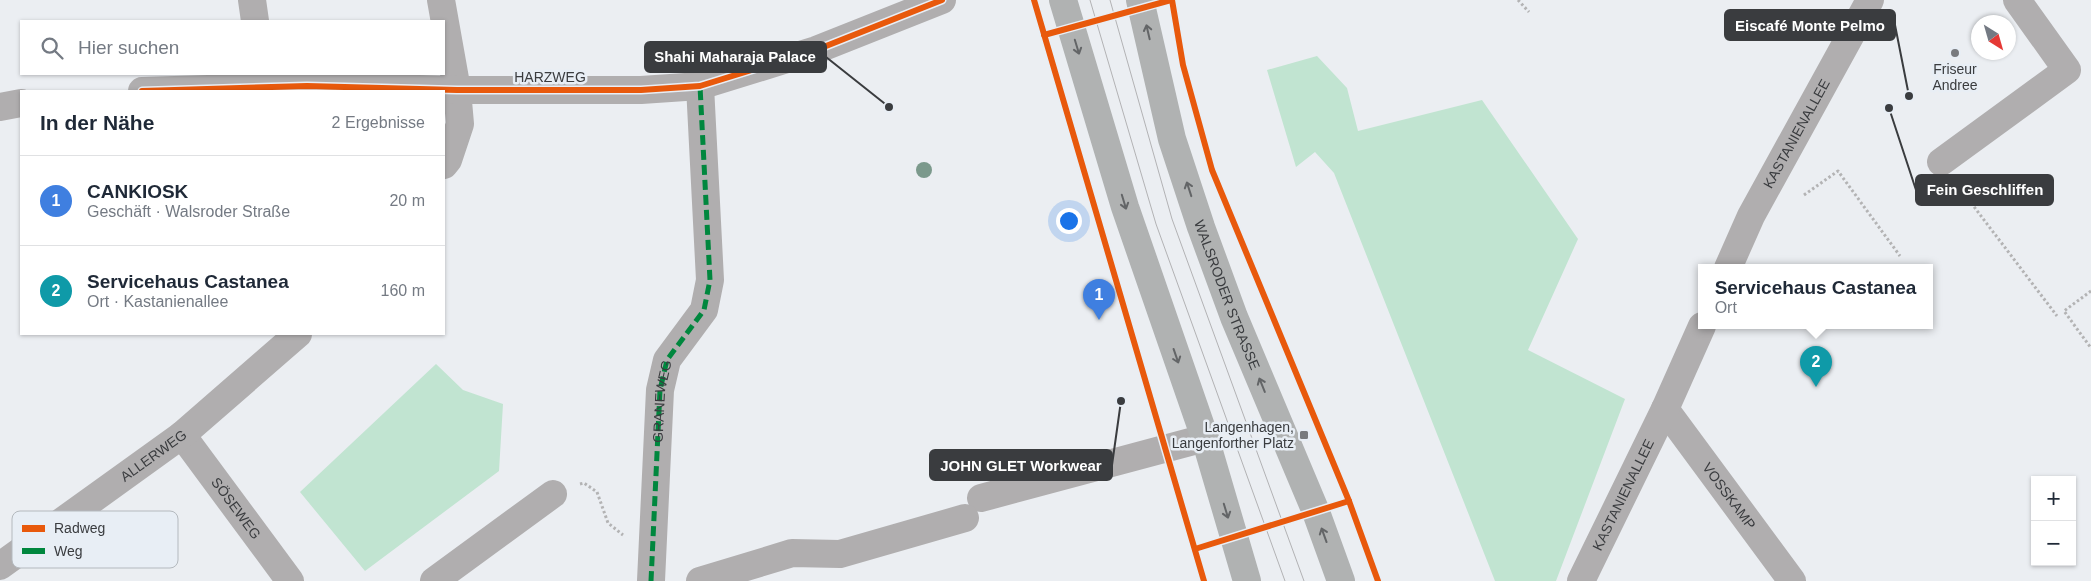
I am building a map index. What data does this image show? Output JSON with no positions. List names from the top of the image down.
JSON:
{
  "streets": {
    "main road": ["WALSRODER STRASSE"],
    "street": [
      "HARZWEG",
      "KASTANIENALLEE",
      "GRANEWEG",
      "ALLERWEG",
      "VOSSKAMP",
      "SÖSEWEG"
    ]
  },
  "crossings": [
    ["HARZWEG", "GRANEWEG"],
    ["KASTANIENALLEE", "VOSSKAMP"],
    ["ALLERWEG", "SÖSEWEG"]
  ],
  "places": {
    "other": [
      "Friseur Andree",
      "Eiscafé Monte Pelmo",
      "Shahi Maharaja Palace",
      "Fein Geschliffen",
      "JOHN GLET Workwear"
    ],
    "transit": ["Langenhagen, Langenforther Platz"]
  },
  "legend": ["Radweg", "Weg"],
  "north": "bottom right",
  "page": {
    "search": "Hier suchen",
    "heading": ["In der Nähe", "2 Ergebnisse"],
    "list": [
      {
        "mark": "1",
        "name": "CANKIOSK",
        "note": "Geschäft · Walsroder Straße",
        "value": "20 m"
      },
      {
        "mark": "2",
        "name": "Servicehaus Castanea",
        "note": "Ort · Kastanienallee",
        "value": "160 m"
      }
    ],
    "popup": ["Servicehaus Castanea", "Ort"],
    "pins": ["1", "2"],
    "map_buttons": ["+", "−"]
  }
}
